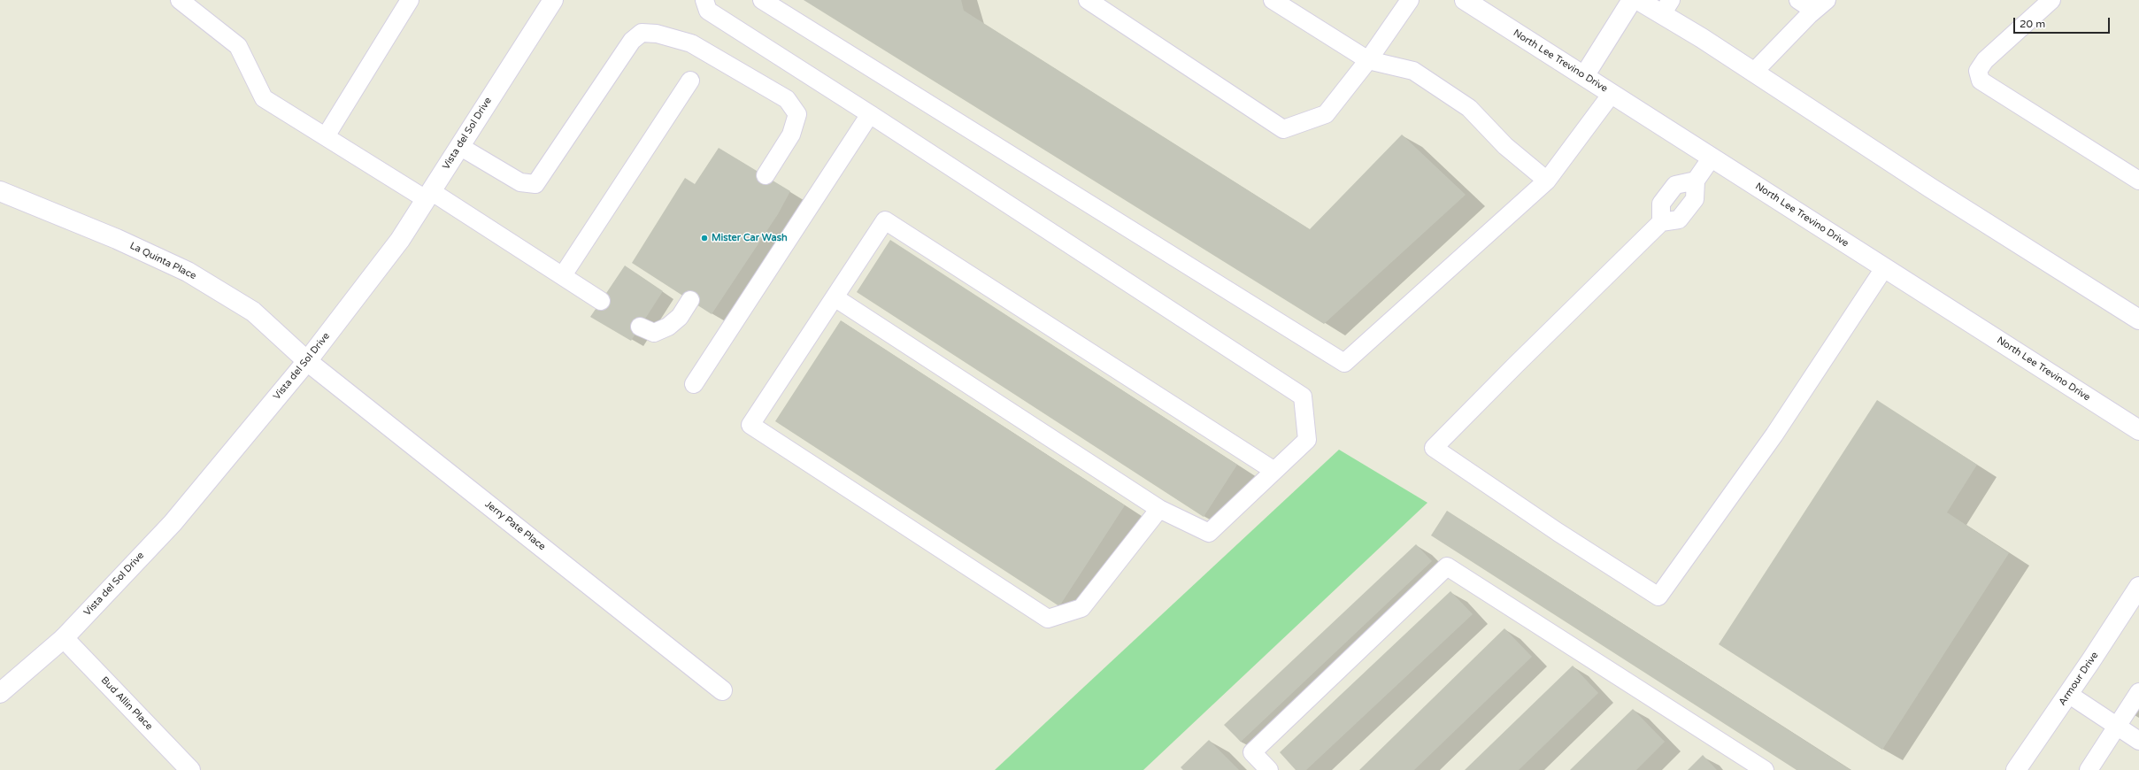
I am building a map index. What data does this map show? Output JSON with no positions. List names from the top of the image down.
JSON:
{
  "streets": {
    "main road": [
      "North Lee Trevino Drive",
      "Vista del Sol Drive",
      "La Quinta Place",
      "Jerry Pate Place",
      "Armour Drive",
      "Bud Allin Place"
    ]
  },
  "crossings": [
    ["Vista del Sol Drive", "La Quinta Place"],
    ["Vista del Sol Drive", "Jerry Pate Place"],
    ["Vista del Sol Drive", "Bud Allin Place"],
    ["La Quinta Place", "Jerry Pate Place"]
  ],
  "places": ["Mister Car Wash"],
  "scale_bar": "20 m"
}
